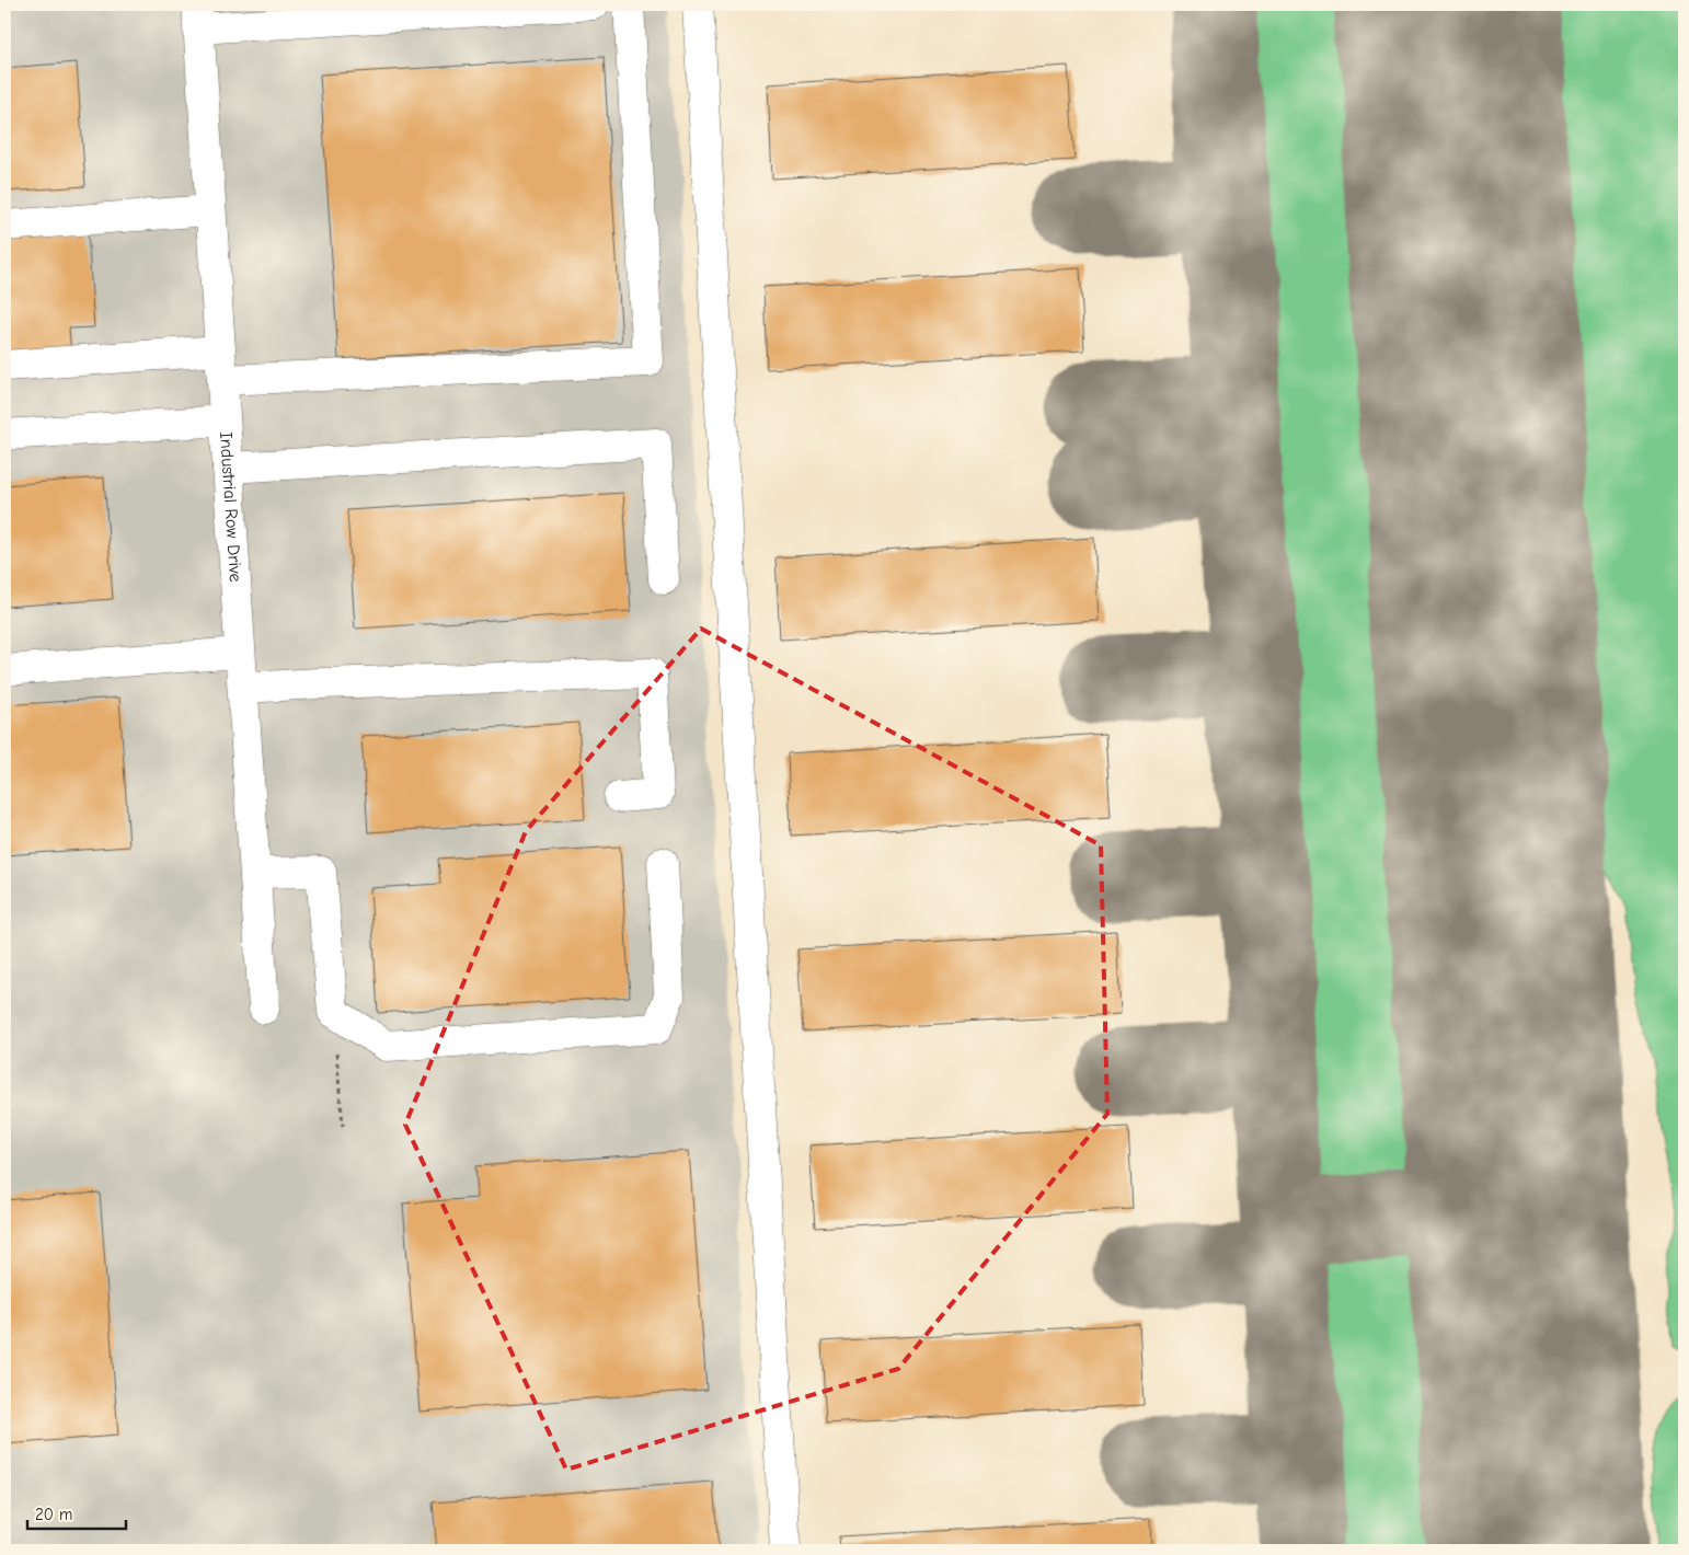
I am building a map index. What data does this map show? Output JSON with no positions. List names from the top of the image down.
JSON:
{
  "streets": {
    "street": ["Industrial Row Drive"]
  },
  "scale_bar": "20 m"
}
